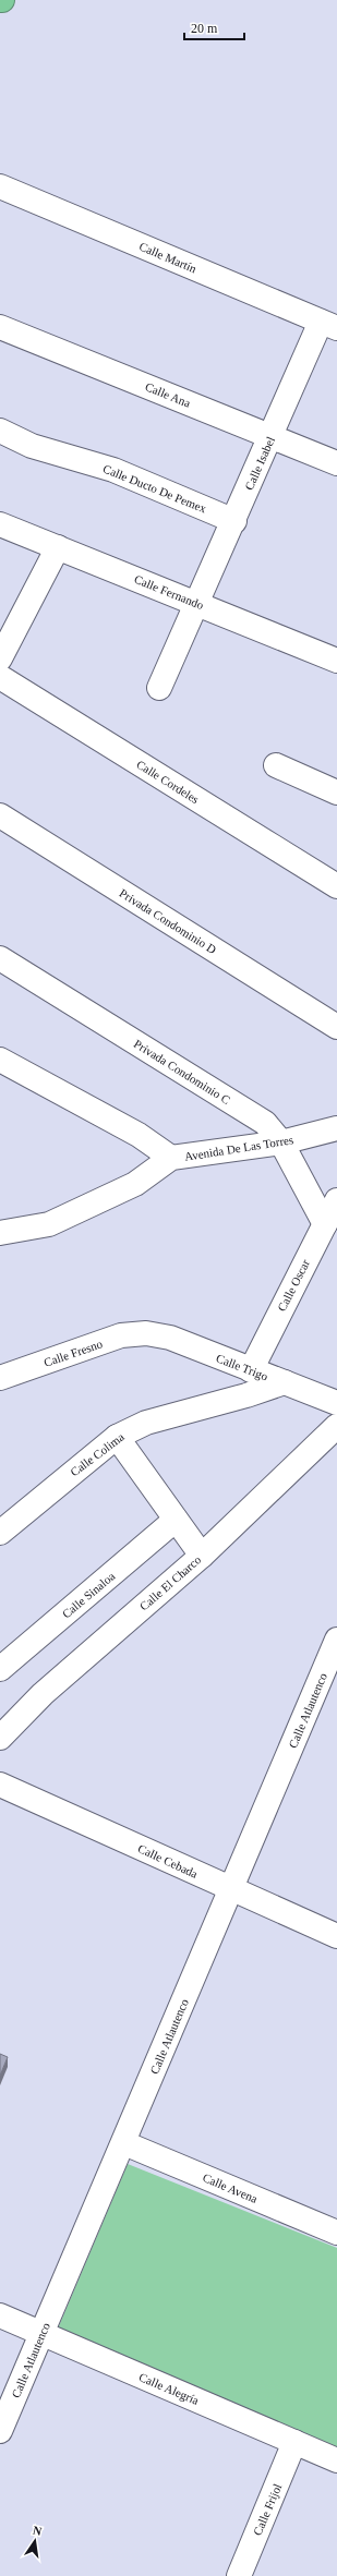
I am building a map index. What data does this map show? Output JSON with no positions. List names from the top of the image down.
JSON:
{
  "streets": {
    "street": [
      "Calle Martín",
      "Calle Ana",
      "Calle Isabel",
      "Calle Ducto De Pemex",
      "Calle Fernando",
      "Calle Cordeles",
      "Privada Condominio D",
      "Privada Condominio C",
      "Avenida De Las Torres",
      "Calle Oscar",
      "Calle Fresno",
      "Calle Trigo",
      "Calle Colima",
      "Calle El Charco",
      "Calle Sinaloa",
      "Calle Atlautenco",
      "Calle Cebada",
      "Calle Avena",
      "Calle Alegría",
      "Calle Frijol"
    ]
  },
  "crossings": [
    ["Calle Martín", "Calle Isabel"],
    ["Calle Ana", "Calle Isabel"],
    ["Calle Isabel", "Calle Ducto De Pemex"],
    ["Calle Isabel", "Calle Fernando"],
    ["Privada Condominio C", "Avenida De Las Torres"],
    ["Privada Condominio C", "Calle Oscar"],
    ["Calle Oscar", "Calle Trigo"],
    ["Calle Fresno", "Calle Trigo"],
    ["Calle Trigo", "Calle Colima"],
    ["Calle Atlautenco", "Calle Cebada"],
    ["Calle Atlautenco", "Calle Avena"],
    ["Calle Atlautenco", "Calle Alegría"],
    ["Calle Alegría", "Calle Frijol"]
  ],
  "scale_bar": "20 m",
  "north": "top"
}
